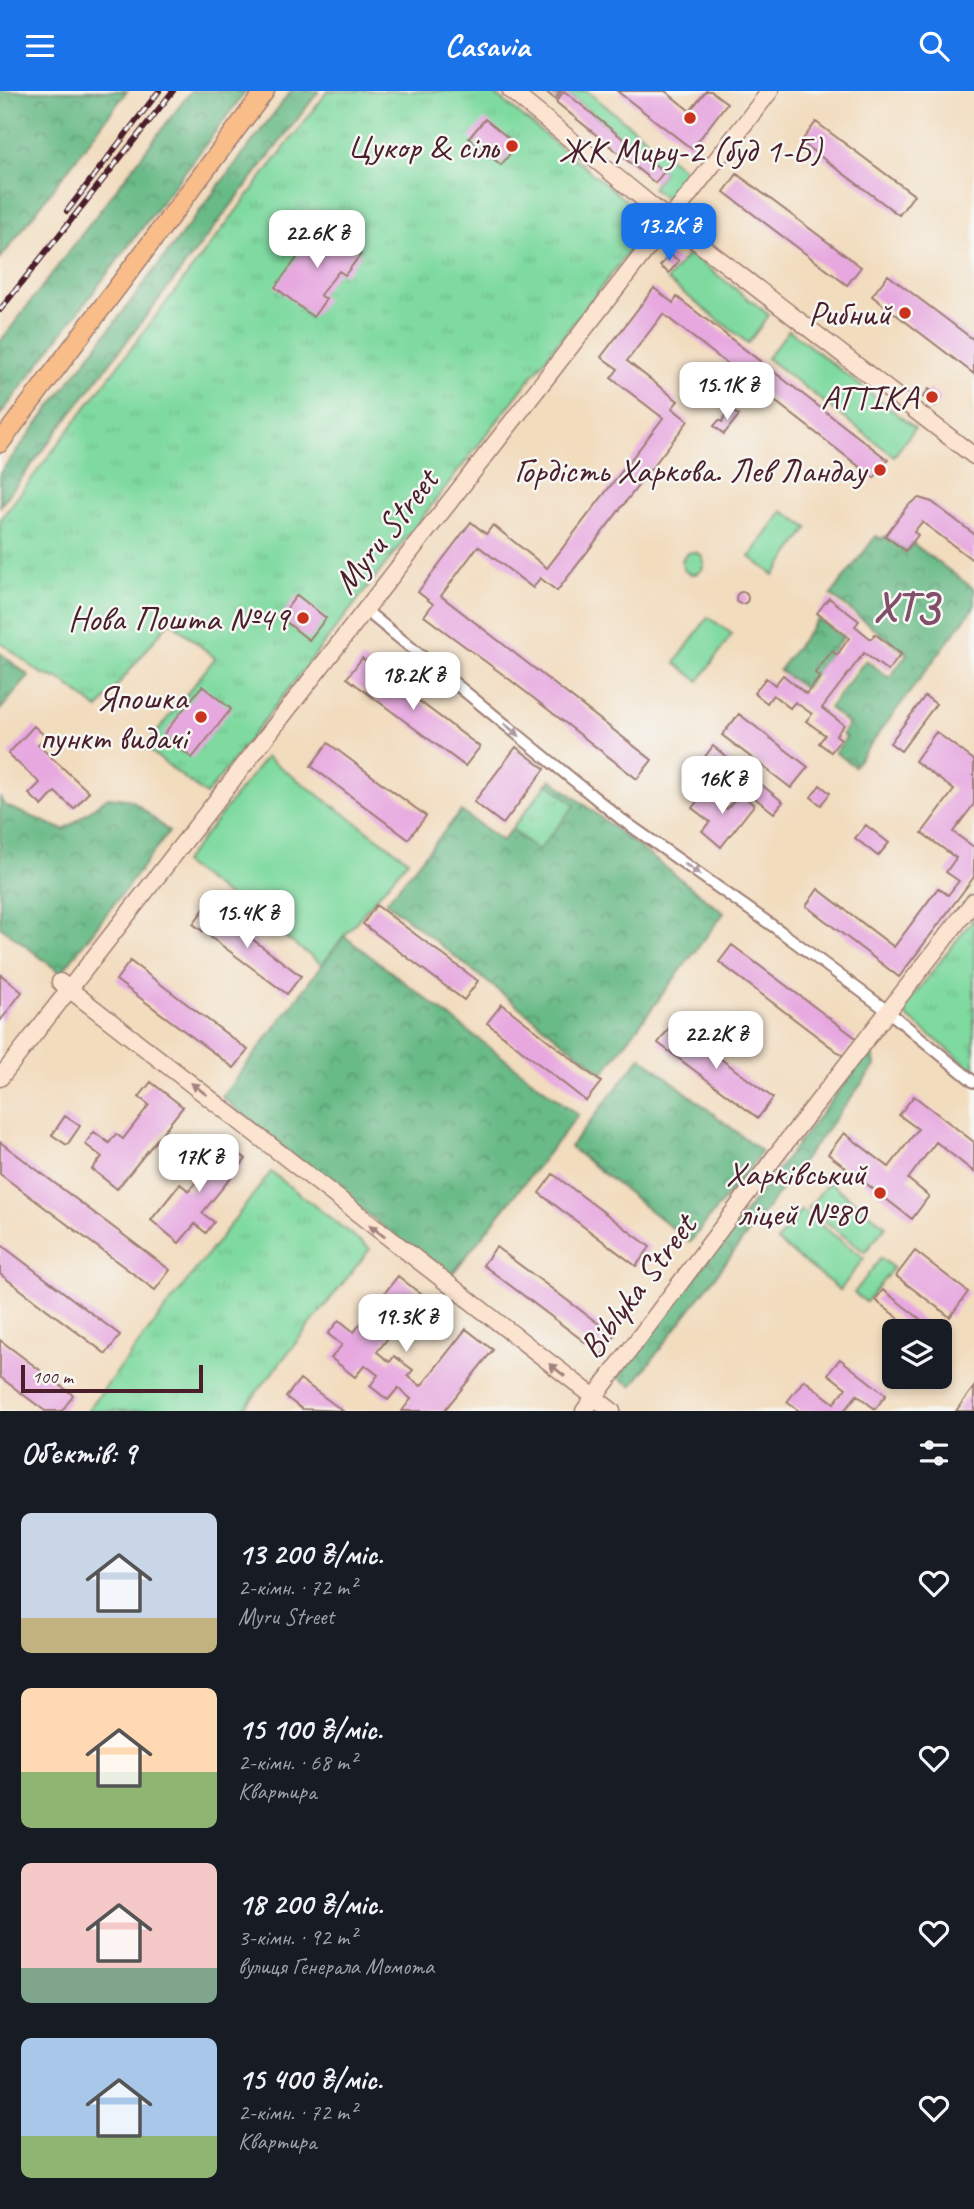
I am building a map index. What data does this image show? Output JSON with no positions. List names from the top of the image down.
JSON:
{
  "streets": {
    "street": ["Myru Street", "Biblyka Street"]
  },
  "districts": ["ХТЗ"],
  "places": [
    "ЖК Миру-2 (буд 1-Б)",
    "Цукор & сіль",
    "Рибний",
    "АТТІКА",
    "Гордість Харкова. Лев Ландау",
    "Нова Пошта №49",
    "Япошка пункт видачі",
    "Харківський ліцей №80"
  ],
  "scale_bar": "100 m",
  "page": {
    "header": "Casavia",
    "price": [
      "13.2K ₴",
      "22.6K ₴",
      "15.1K ₴",
      "18.2K ₴",
      "16K ₴",
      "15.4K ₴",
      "22.2K ₴",
      "17K ₴",
      "19.3K ₴"
    ],
    "scale": "100 m",
    "heading": "Об’єктів: 9",
    "list": [
      {
        "name": "13 200 ₴/міс.",
        "note": "2-кімн. · 72 m² · Myru Street"
      },
      {
        "name": "15 100 ₴/міс.",
        "note": "2-кімн. · 68 m² · Квартира"
      },
      {
        "name": "18 200 ₴/міс.",
        "note": "3-кімн. · 92 m² · вулиця Генерала Момота"
      },
      {
        "name": "15 400 ₴/міс.",
        "note": "2-кімн. · 72 m² · Квартира"
      }
    ]
  }
}
